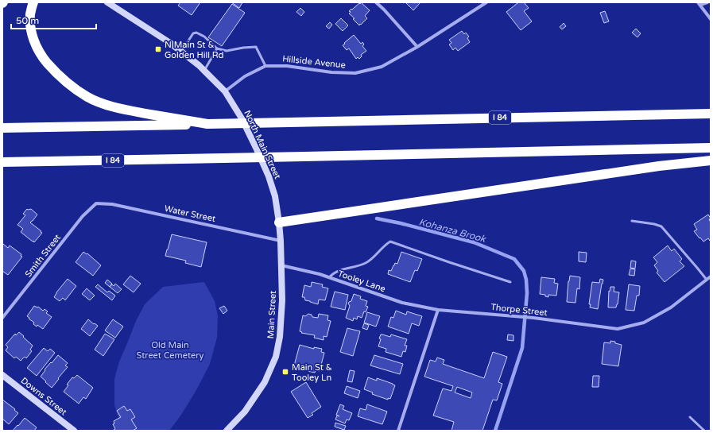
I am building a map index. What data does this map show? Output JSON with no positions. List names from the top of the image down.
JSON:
{
  "streets": {
    "highway": ["I 84"],
    "main road": ["North Main Street", "Main Street", "Downs Street"],
    "street": [
      "Hillside Avenue",
      "Water Street",
      "Smith Street",
      "Tooley Lane",
      "Thorpe Street"
    ]
  },
  "crossings": [
    ["Hillside Avenue", "North Main Street"],
    ["North Main Street", "Main Street"],
    ["Water Street", "Smith Street"],
    ["Water Street", "Main Street"],
    ["Tooley Lane", "Thorpe Street"],
    ["Tooley Lane", "Main Street"]
  ],
  "water": ["Kohanza Brook"],
  "parks": ["Old Main Street Cemetery"],
  "places": {
    "transit": ["N Main St & Golden Hill Rd", "Main St & Tooley Ln"]
  },
  "scale_bar": "50 m"
}
